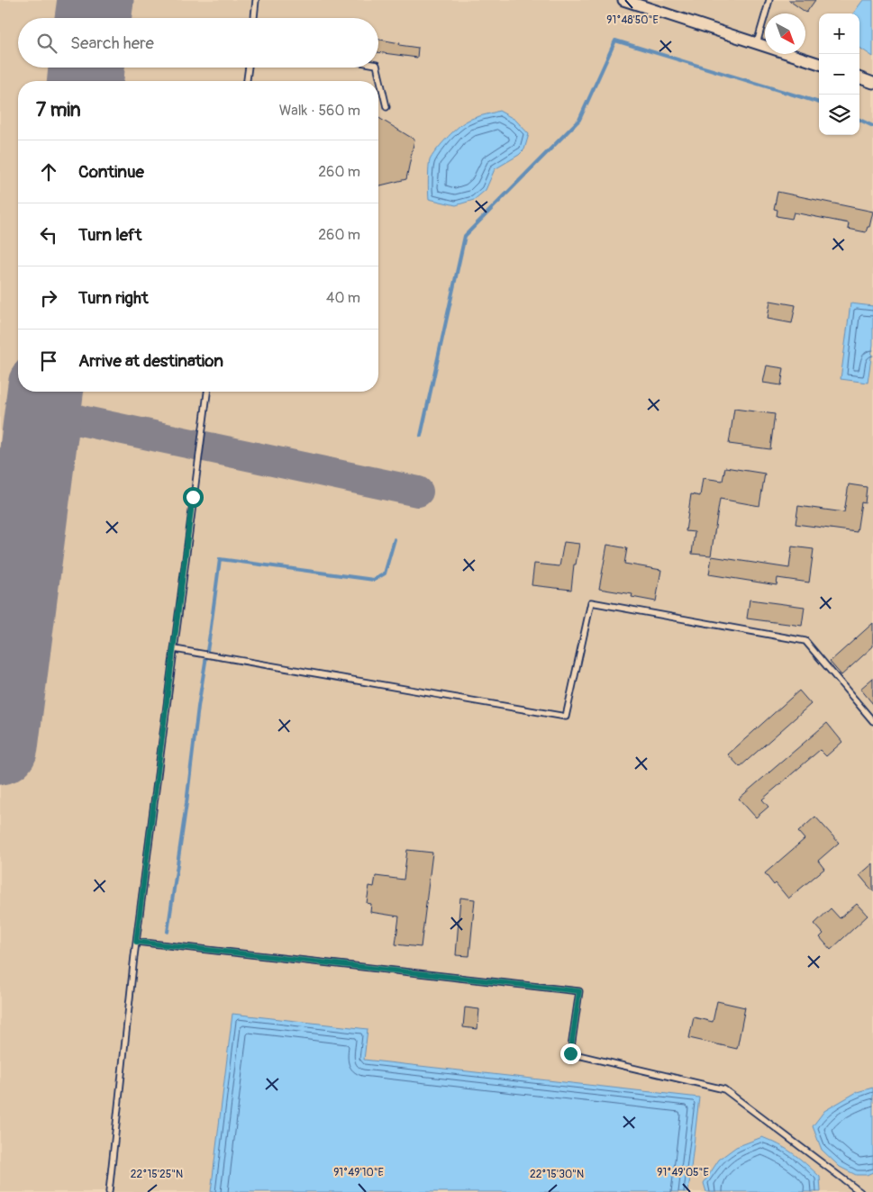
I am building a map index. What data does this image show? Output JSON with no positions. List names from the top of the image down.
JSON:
{
  "north": "bottom right",
  "page": {
    "map_buttons": ["+", "−"],
    "search": "Search here",
    "heading": ["7 min", "Walk · 560 m"],
    "list": [
      ["Continue", "260 m"],
      ["Turn left", "260 m"],
      ["Turn right", "40 m"],
      "Arrive at destination"
    ]
  },
  "coordinates": [
    "91°48'50\"E",
    "91°49'10\"E",
    "91°49'05\"E",
    "22°15'25\"N",
    "22°15'30\"N"
  ]
}
